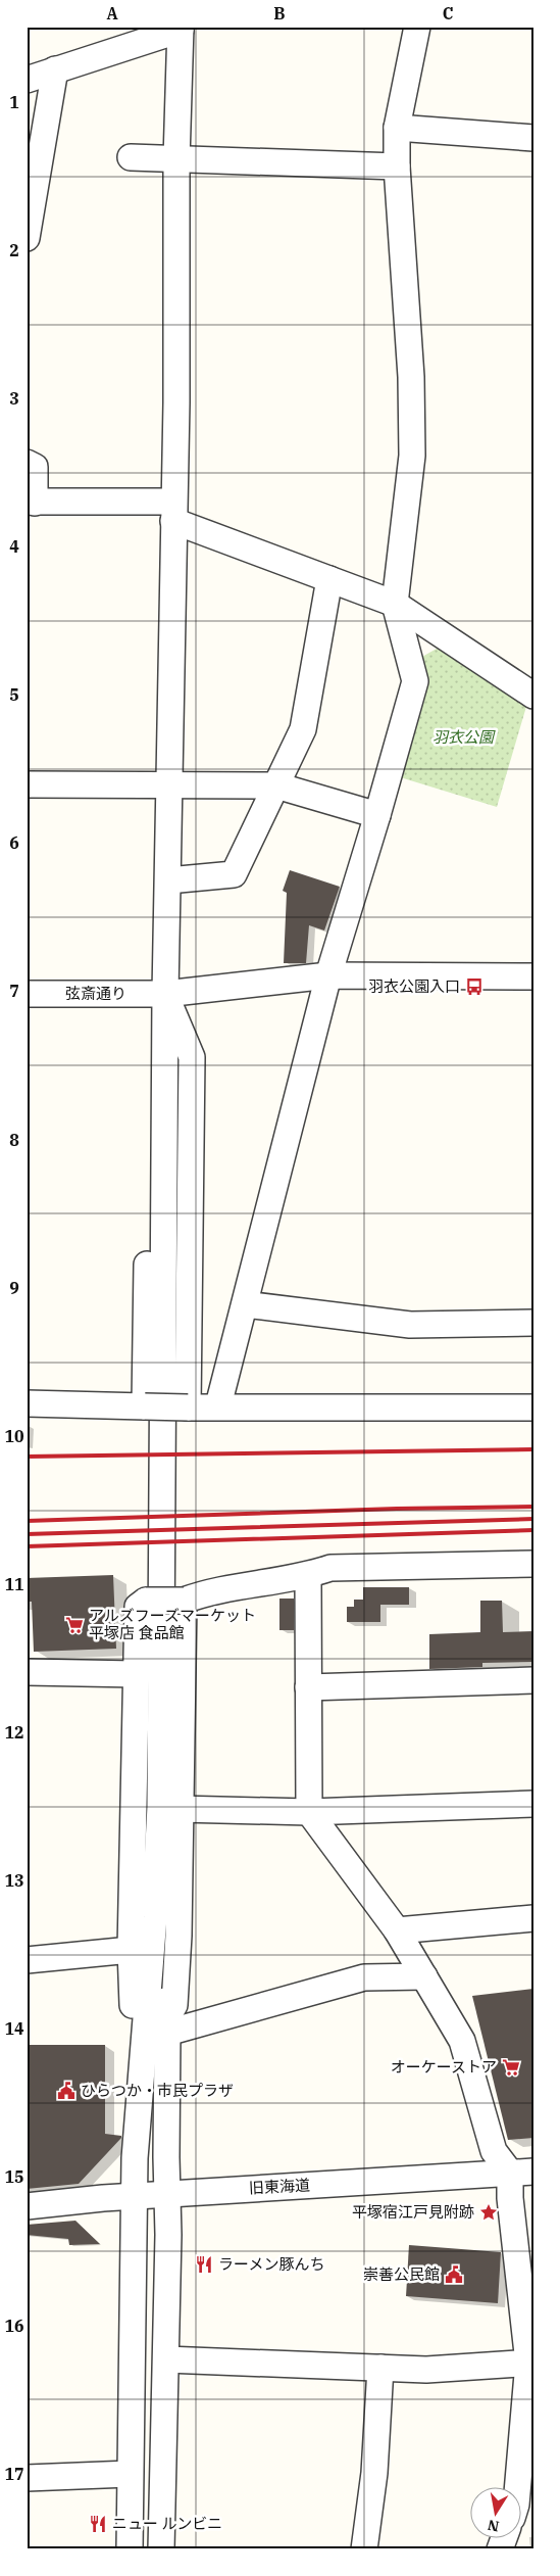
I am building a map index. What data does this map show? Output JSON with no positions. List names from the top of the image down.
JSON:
{
  "streets": {
    "street": ["弦斎通り", "旧東海道"]
  },
  "parks": ["羽衣公園"],
  "places": {
    "bus stop": ["羽衣公園入口"],
    "supermarket": ["アルズフーズマーケット 平塚店 食品館", "オーケーストア"],
    "public building": ["ひらつか・市民プラザ", "崇善公民館"],
    "place": ["平塚宿江戸見附跡"],
    "restaurant": ["ラーメン豚んち", "ニュー ルンビニ"]
  },
  "north": "bottom",
  "grid": {
    "columns": ["A", "B", "C"],
    "rows": [
      "1",
      "2",
      "3",
      "4",
      "5",
      "6",
      "7",
      "8",
      "9",
      "10",
      "11",
      "12",
      "13",
      "14",
      "15",
      "16",
      "17"
    ]
  }
}
